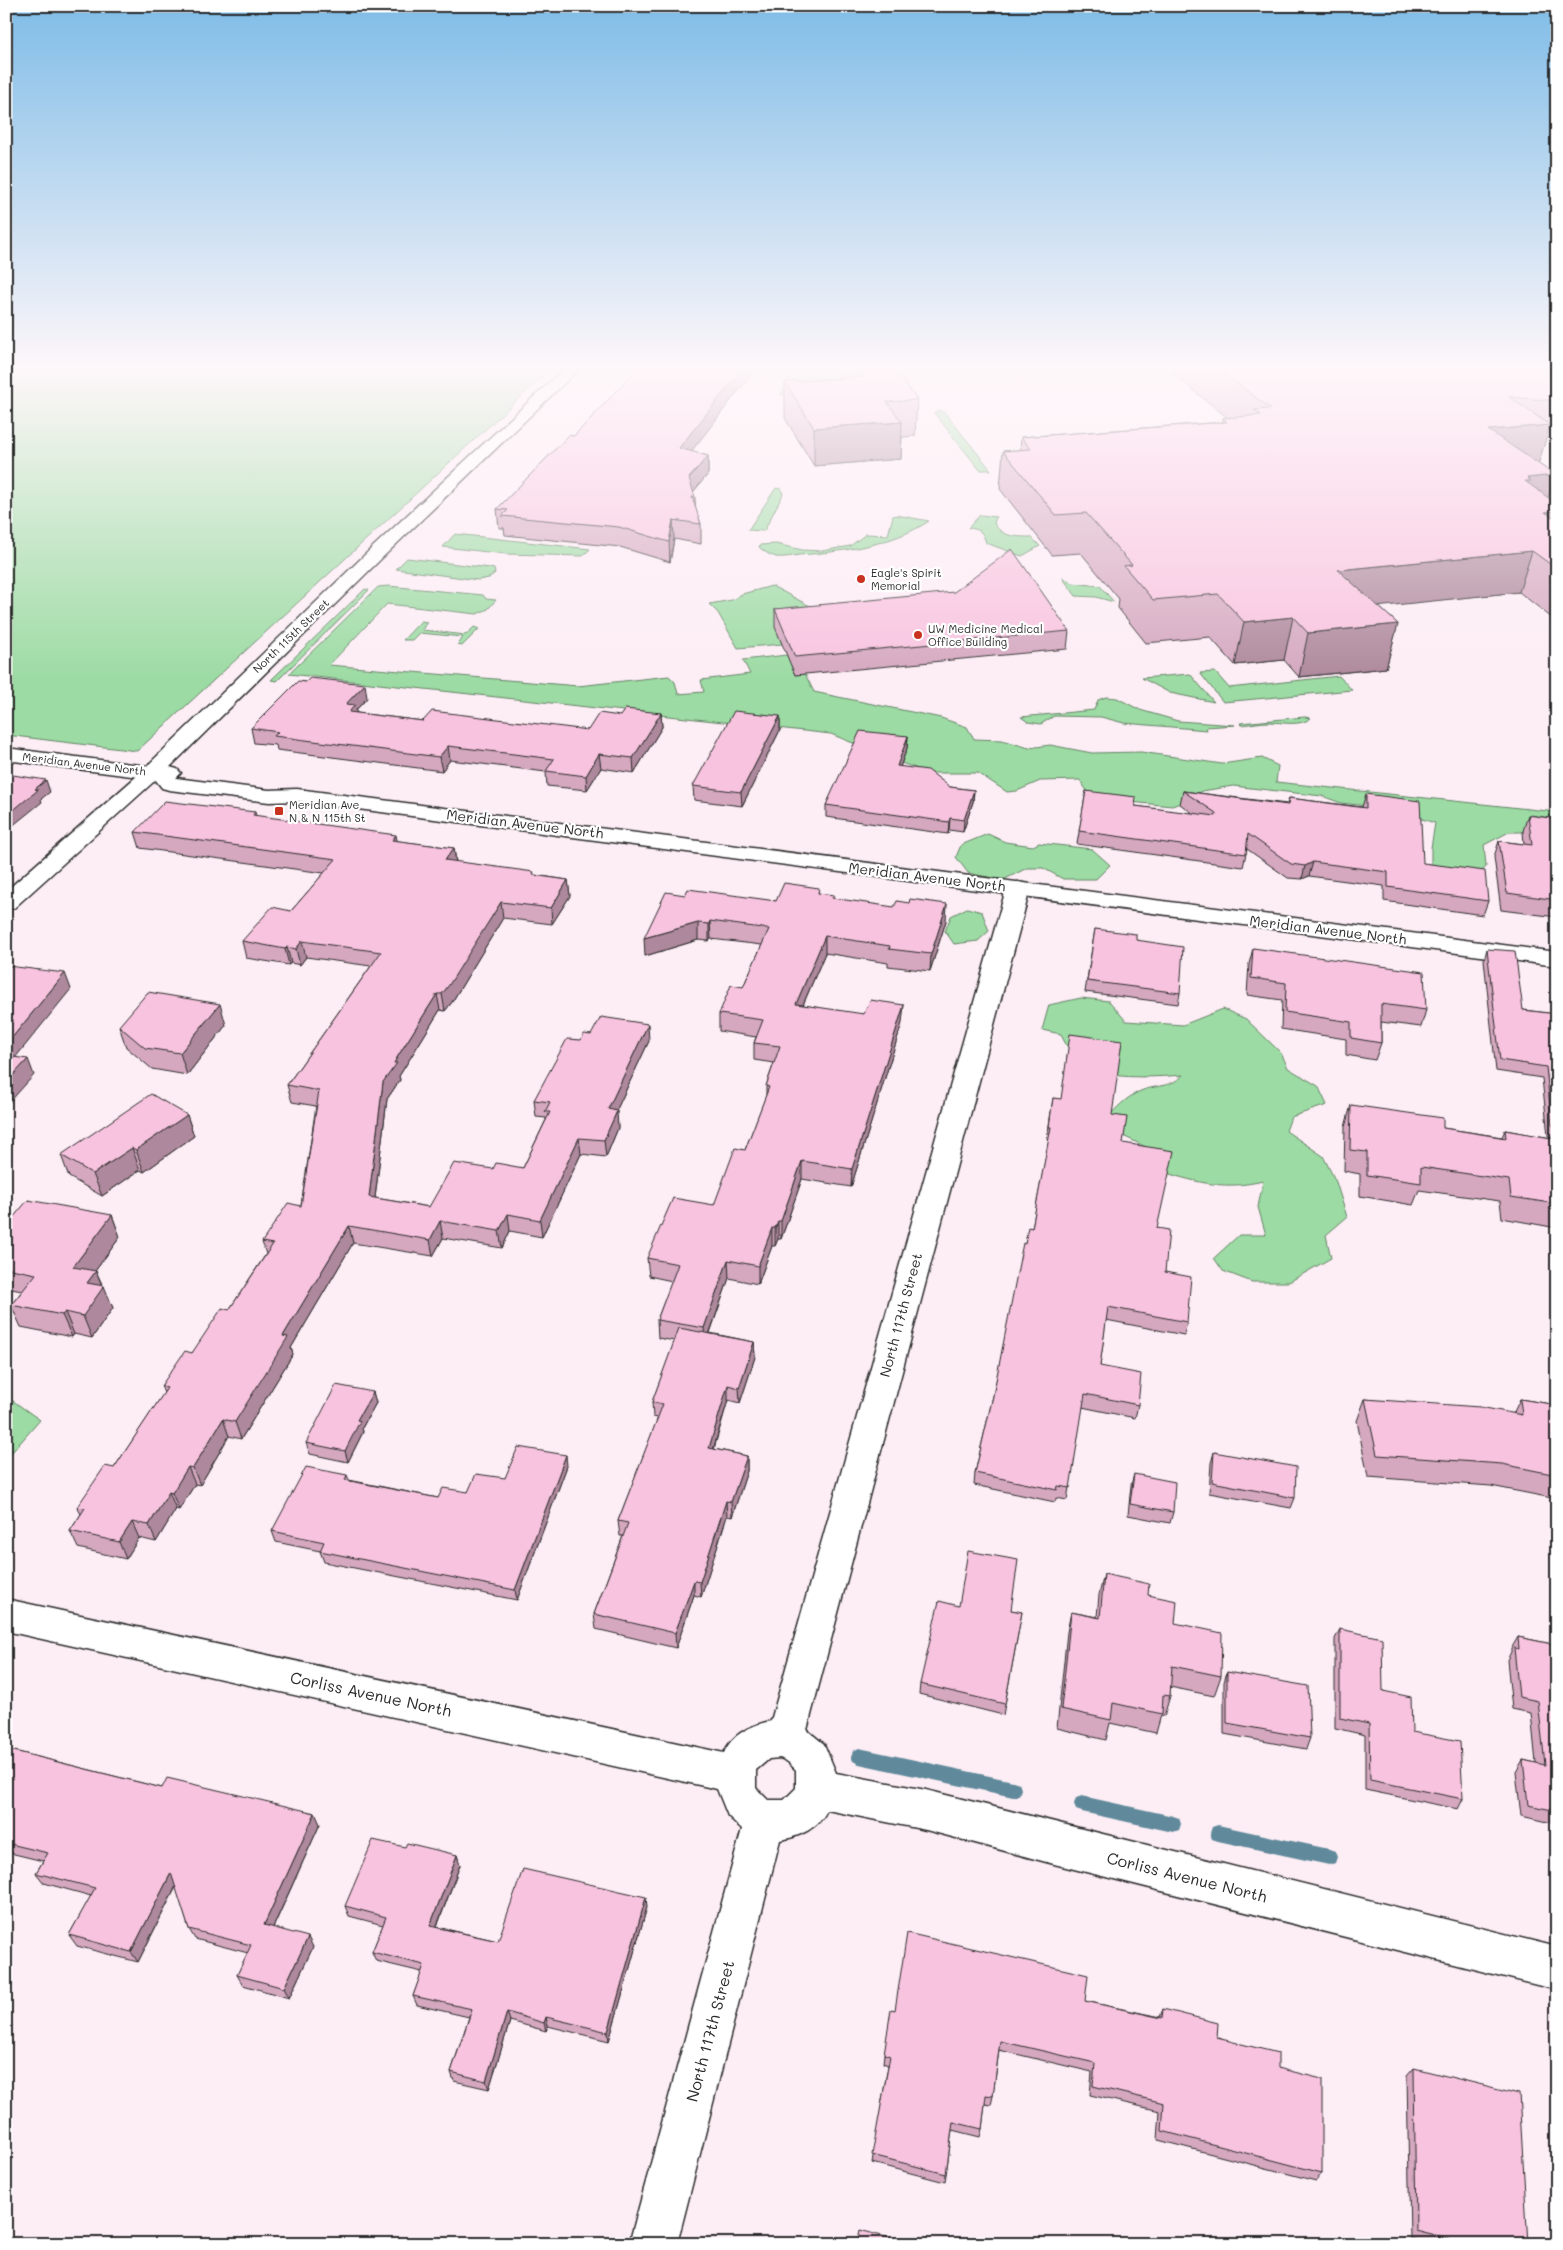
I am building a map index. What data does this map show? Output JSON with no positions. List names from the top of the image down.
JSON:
{
  "streets": {
    "street": [
      "North 115th Street",
      "Meridian Avenue North",
      "North 117th Street",
      "Corliss Avenue North"
    ]
  },
  "crossings": [
    ["North 115th Street", "Meridian Avenue North"],
    ["Meridian Avenue North", "North 117th Street"],
    ["North 117th Street", "Corliss Avenue North"]
  ],
  "places": {
    "other": ["Eagle's Spirit Memorial", "UW Medicine Medical Office Building"],
    "transit": ["Meridian Ave N & N 115th St"]
  }
}
